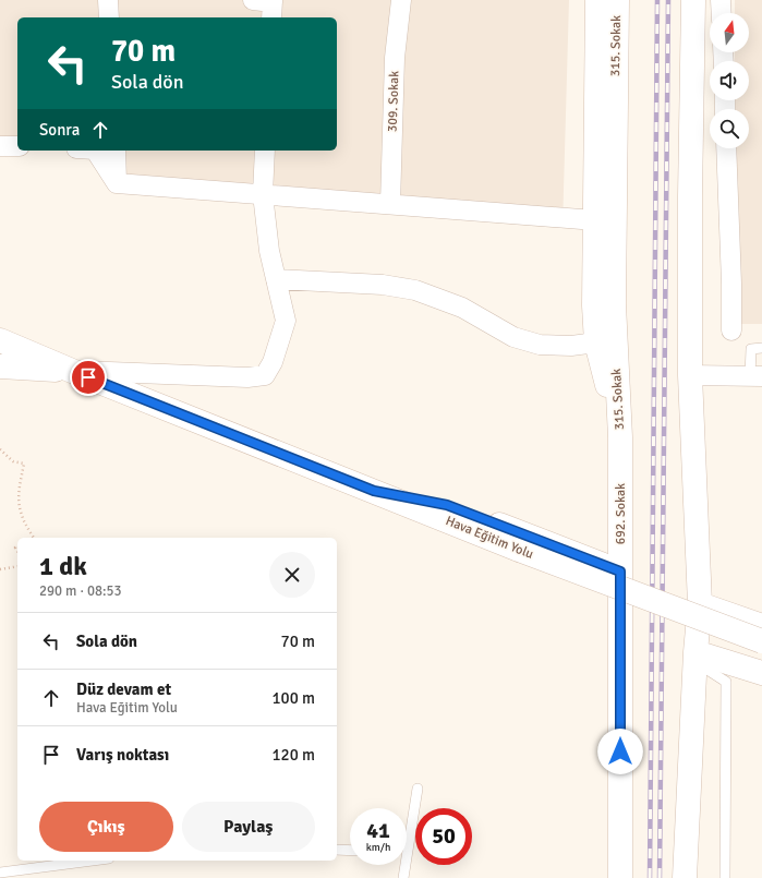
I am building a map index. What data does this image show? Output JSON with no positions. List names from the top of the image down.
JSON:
{
  "streets": {
    "street": [
      "315. Sokak",
      "309. Sokak",
      "692. Sokak",
      "Hava Eğitim Yolu"
    ]
  },
  "crossings": [
    ["315. Sokak", "692. Sokak"]
  ],
  "north": "top",
  "page": {
    "turn": ["70 m", "Sola dön"],
    "then": "Sonra",
    "heading": ["1 dk", "290 m · 08:53"],
    "list": [
      {
        "name": "Sola dön",
        "value": "70 m"
      },
      {
        "name": "Düz devam et",
        "note": "Hava Eğitim Yolu",
        "value": "100 m"
      },
      {
        "name": "Varış noktası",
        "value": "120 m"
      }
    ],
    "buttons": ["Çıkış", "Paylaş"],
    "speed": "41 km/h",
    "limit": "50"
  }
}
